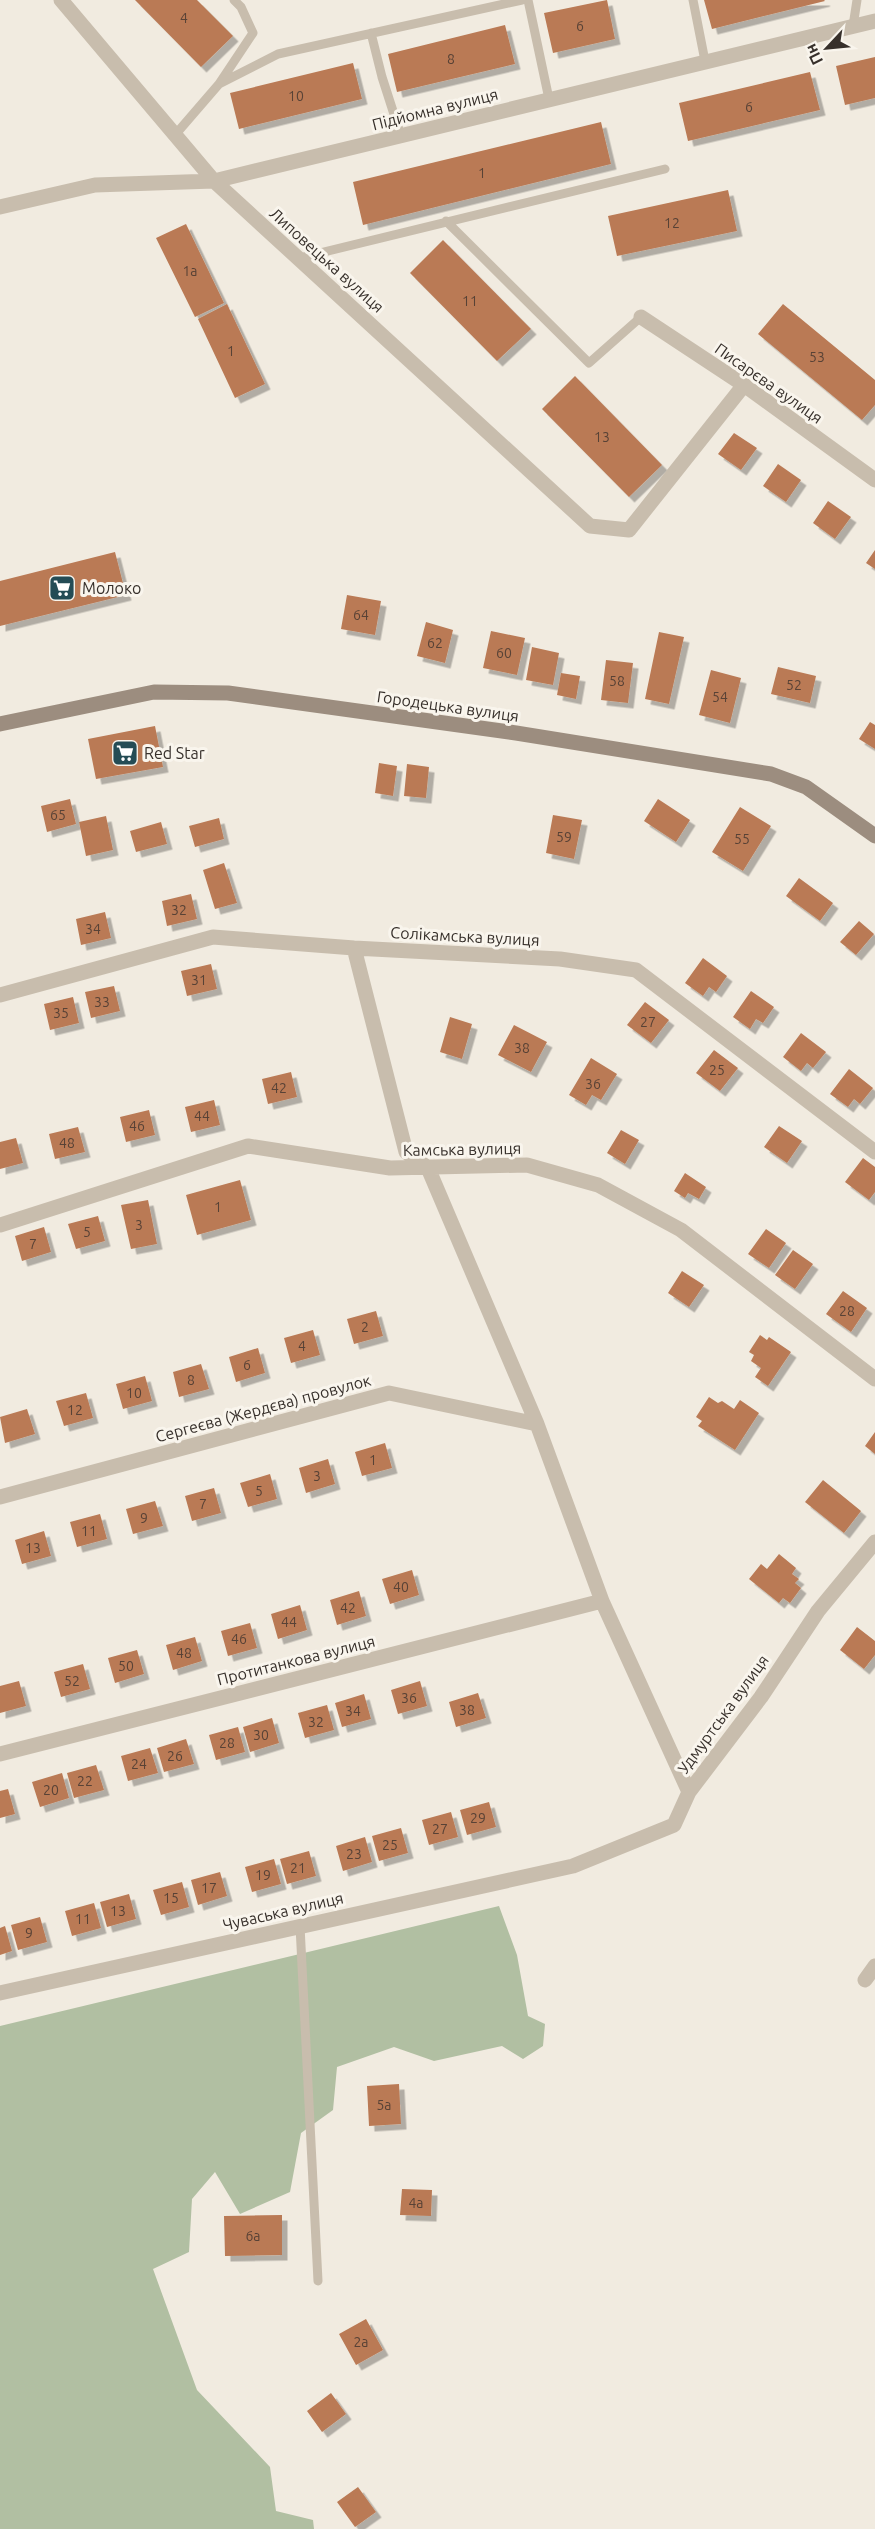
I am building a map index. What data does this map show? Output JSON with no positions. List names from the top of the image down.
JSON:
{
  "streets": {
    "main road": ["Городецька вулиця"],
    "street": [
      "Підйомна вулиця",
      "Липовецька вулиця",
      "Писарєва вулиця",
      "Солікамська вулиця",
      "Камська вулиця",
      "Сергеєва (Жердєва) провулок",
      "Протитанкова вулиця",
      "Удмуртська вулиця",
      "Чуваська вулиця"
    ]
  },
  "crossings": [
    ["Підйомна вулиця", "Липовецька вулиця"],
    ["Липовецька вулиця", "Писарєва вулиця"],
    ["Удмуртська вулиця", "Чуваська вулиця"]
  ],
  "places": {
    "supermarket": ["Молоко", "Red Star"]
  },
  "house_numbers": [
    "4",
    "6",
    "8",
    "10",
    "6",
    "1",
    "12",
    "1а",
    "11",
    "1",
    "53",
    "13",
    "64",
    "62",
    "60",
    "58",
    "52",
    "54",
    "65",
    "59",
    "55",
    "32",
    "34",
    "31",
    "33",
    "35",
    "27",
    "38",
    "25",
    "36",
    "42",
    "44",
    "46",
    "48",
    "1",
    "3",
    "5",
    "7",
    "28",
    "2",
    "4",
    "6",
    "8",
    "10",
    "12",
    "1",
    "3",
    "5",
    "7",
    "9",
    "11",
    "13",
    "40",
    "42",
    "44",
    "46",
    "48",
    "50",
    "52",
    "36",
    "38",
    "34",
    "32",
    "30",
    "28",
    "26",
    "24",
    "22",
    "20",
    "29",
    "27",
    "25",
    "23",
    "21",
    "19",
    "17",
    "15",
    "13",
    "11",
    "9",
    "5а",
    "4а",
    "6а",
    "2а"
  ],
  "north": "bottom left"
}
